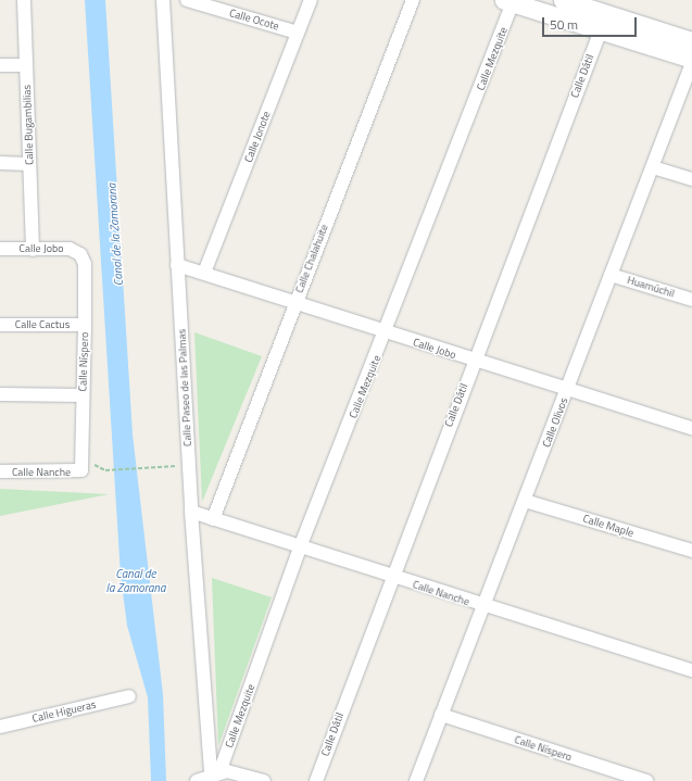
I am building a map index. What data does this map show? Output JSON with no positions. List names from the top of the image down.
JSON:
{
  "streets": {
    "street": [
      "Calle Ocote",
      "Calle Mezquite",
      "Calle Dátil",
      "Calle Bugambilias",
      "Calle Jonote",
      "Calle Jobo",
      "Calle Chalahuite",
      "Huamúchil",
      "Calle Cactus",
      "Calle Níspero",
      "Calle Paseo de las Palmas",
      "Calle Olivos",
      "Calle Nanche",
      "Calle Maple",
      "Calle Higueras"
    ]
  },
  "crossings": [
    ["Calle Ocote", "Calle Jonote"],
    ["Calle Mezquite", "Calle Jobo"],
    ["Calle Mezquite", "Calle Paseo de las Palmas"],
    ["Calle Mezquite", "Calle Nanche"],
    ["Calle Dátil", "Calle Jobo"],
    ["Calle Dátil", "Calle Nanche"],
    ["Calle Bugambilias", "Calle Jobo"],
    ["Calle Jonote", "Calle Jobo"],
    ["Calle Jobo", "Calle Chalahuite"],
    ["Calle Jobo", "Calle Níspero"],
    ["Calle Jobo", "Calle Paseo de las Palmas"],
    ["Calle Jobo", "Calle Olivos"],
    ["Calle Chalahuite", "Calle Nanche"],
    ["Huamúchil", "Calle Olivos"],
    ["Calle Cactus", "Calle Níspero"],
    ["Calle Níspero", "Calle Olivos"],
    ["Calle Níspero", "Calle Nanche"],
    ["Calle Paseo de las Palmas", "Calle Nanche"],
    ["Calle Olivos", "Calle Nanche"],
    ["Calle Olivos", "Calle Maple"]
  ],
  "water": ["Canal de la Zamorana"],
  "scale_bar": "50 m"
}
